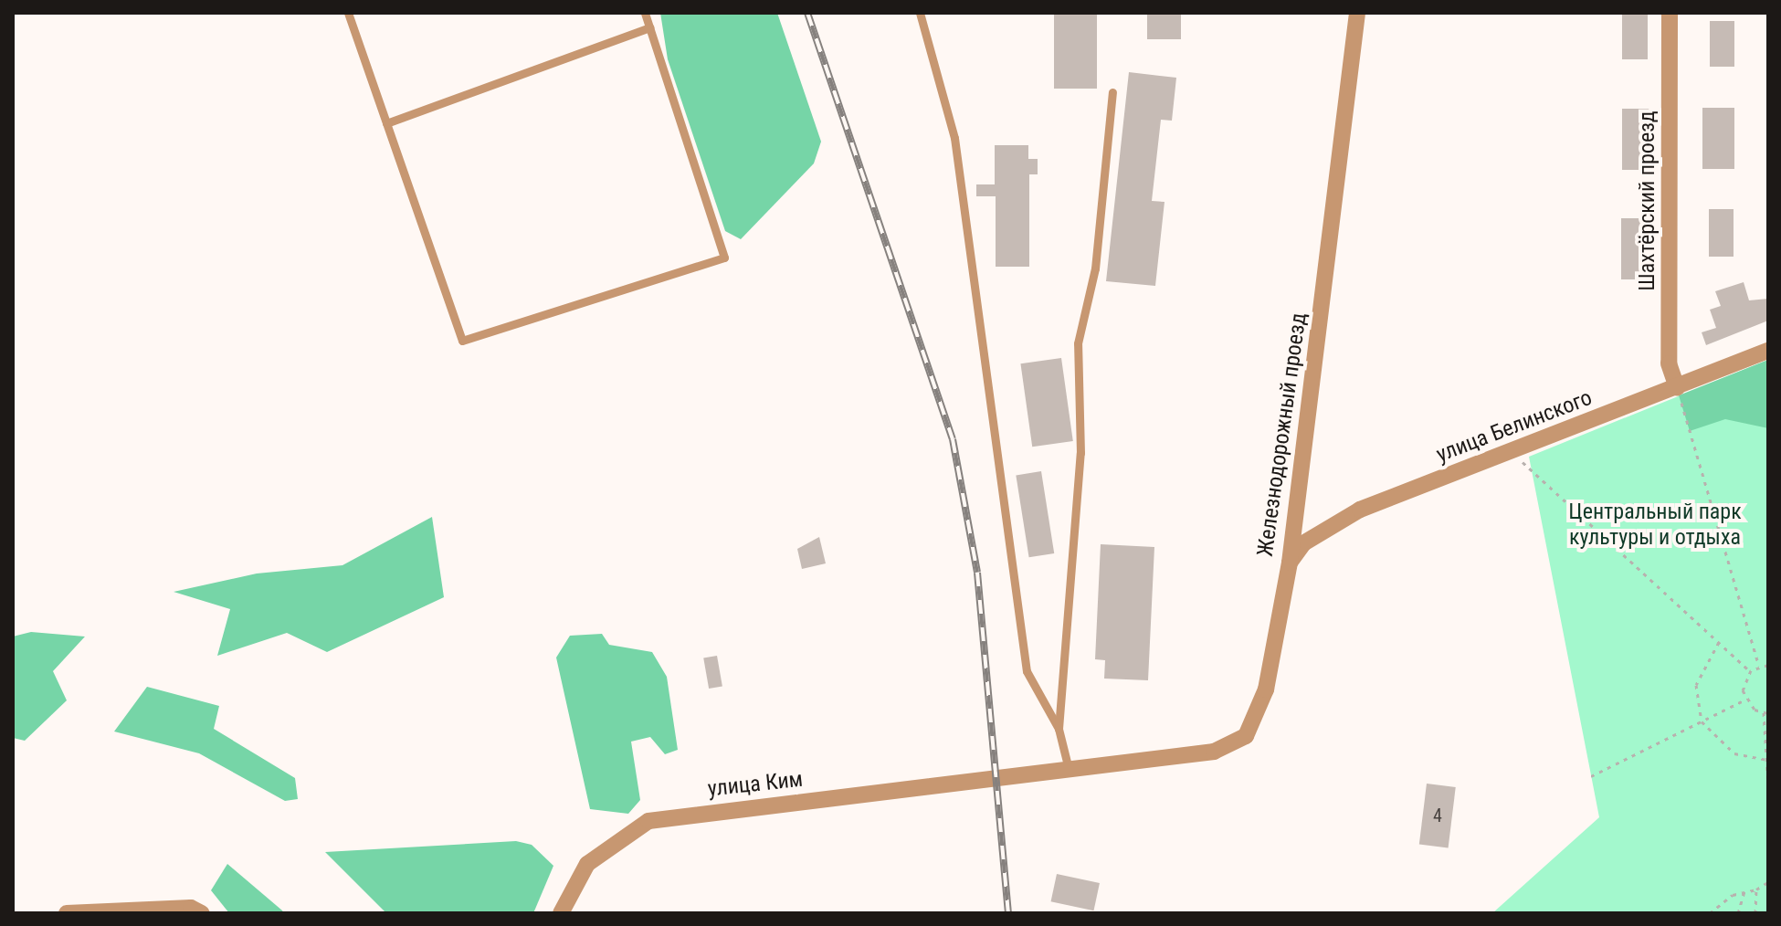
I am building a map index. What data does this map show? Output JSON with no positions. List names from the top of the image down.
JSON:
{
  "streets": {
    "street": [
      "Шахтёрский проезд",
      "улица Белинского",
      "Железнодорожный проезд",
      "улица Ким"
    ]
  },
  "crossings": [
    ["Шахтёрский проезд", "улица Белинского"],
    ["улица Белинского", "Железнодорожный проезд"],
    ["Железнодорожный проезд", "улица Ким"]
  ],
  "parks": ["Центральный парк культуры и отдыха"],
  "house_numbers": ["4"]
}
